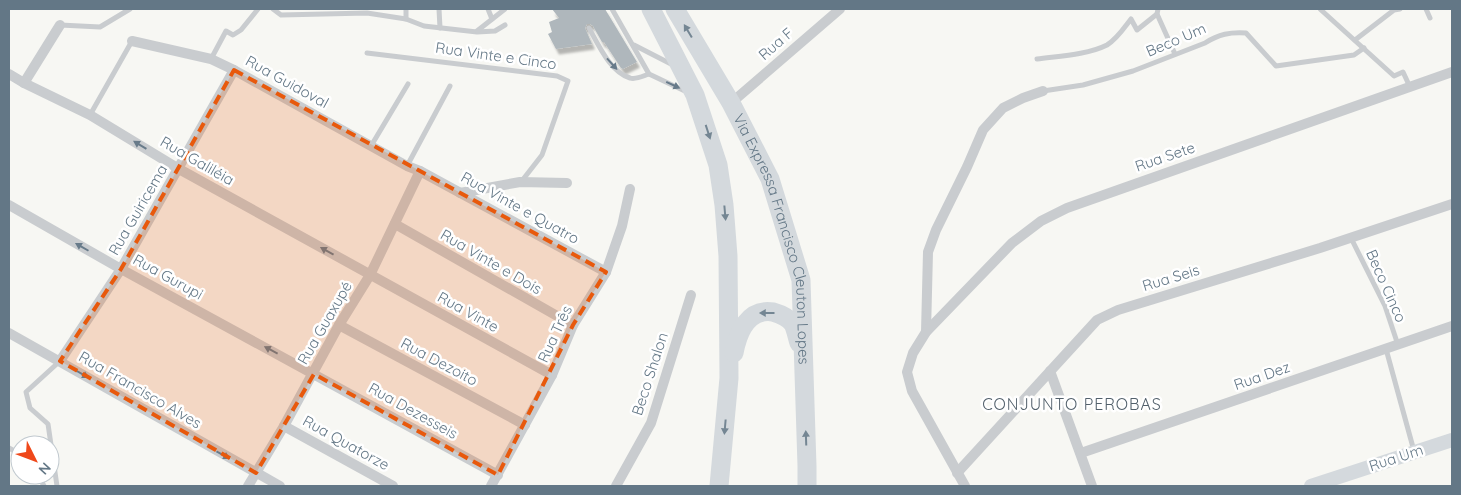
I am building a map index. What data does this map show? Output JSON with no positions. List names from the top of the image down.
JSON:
{
  "streets": {
    "highway": ["Via Expressa Francisco Cleuton Lopes"],
    "street": [
      "Rua F",
      "Rua Guidoval",
      "Rua Sete",
      "Rua Galiléia",
      "Rua Vinte e Quatro",
      "Rua Guiricema",
      "Rua Vinte e Dois",
      "Rua Gurupi",
      "Rua Seis",
      "Rua Vinte",
      "Rua Guaxupé",
      "Rua Três",
      "Rua Dezoito",
      "Beco Shalon",
      "Rua Dez",
      "Rua Francisco Alves",
      "Rua Dezesseis",
      "Rua Quatorze",
      "Rua Um"
    ],
    "lane": ["Beco Um", "Rua Vinte e Cinco", "Beco Cinco"]
  },
  "crossings": [
    ["Rua F", "Via Expressa Francisco Cleuton Lopes"],
    ["Rua Guidoval", "Rua Vinte e Quatro"],
    ["Rua Guidoval", "Rua Guiricema"],
    ["Rua Guidoval", "Rua Guaxupé"],
    ["Rua Sete", "Rua Seis"],
    ["Rua Galiléia", "Rua Guiricema"],
    ["Rua Galiléia", "Rua Vinte"],
    ["Rua Galiléia", "Rua Guaxupé"],
    ["Rua Vinte e Quatro", "Rua Guaxupé"],
    ["Rua Vinte e Quatro", "Rua Três"],
    ["Rua Guiricema", "Rua Gurupi"],
    ["Rua Guiricema", "Rua Francisco Alves"],
    ["Rua Vinte e Dois", "Rua Guaxupé"],
    ["Rua Vinte e Dois", "Rua Três"],
    ["Rua Gurupi", "Rua Guaxupé"],
    ["Rua Gurupi", "Rua Dezesseis"],
    ["Rua Seis", "Beco Cinco"],
    ["Beco Cinco", "Rua Dez"],
    ["Rua Vinte", "Rua Guaxupé"],
    ["Rua Vinte", "Rua Três"],
    ["Rua Guaxupé", "Rua Dezoito"],
    ["Rua Guaxupé", "Rua Francisco Alves"],
    ["Rua Guaxupé", "Rua Dezesseis"],
    ["Rua Guaxupé", "Rua Quatorze"],
    ["Rua Três", "Rua Dezoito"],
    ["Rua Três", "Rua Dezesseis"]
  ],
  "one_way": ["Rua Galiléia", "Rua Gurupi", "Rua Francisco Alves"],
  "districts": ["CONJUNTO PEROBAS"],
  "north": "bottom right"
}
